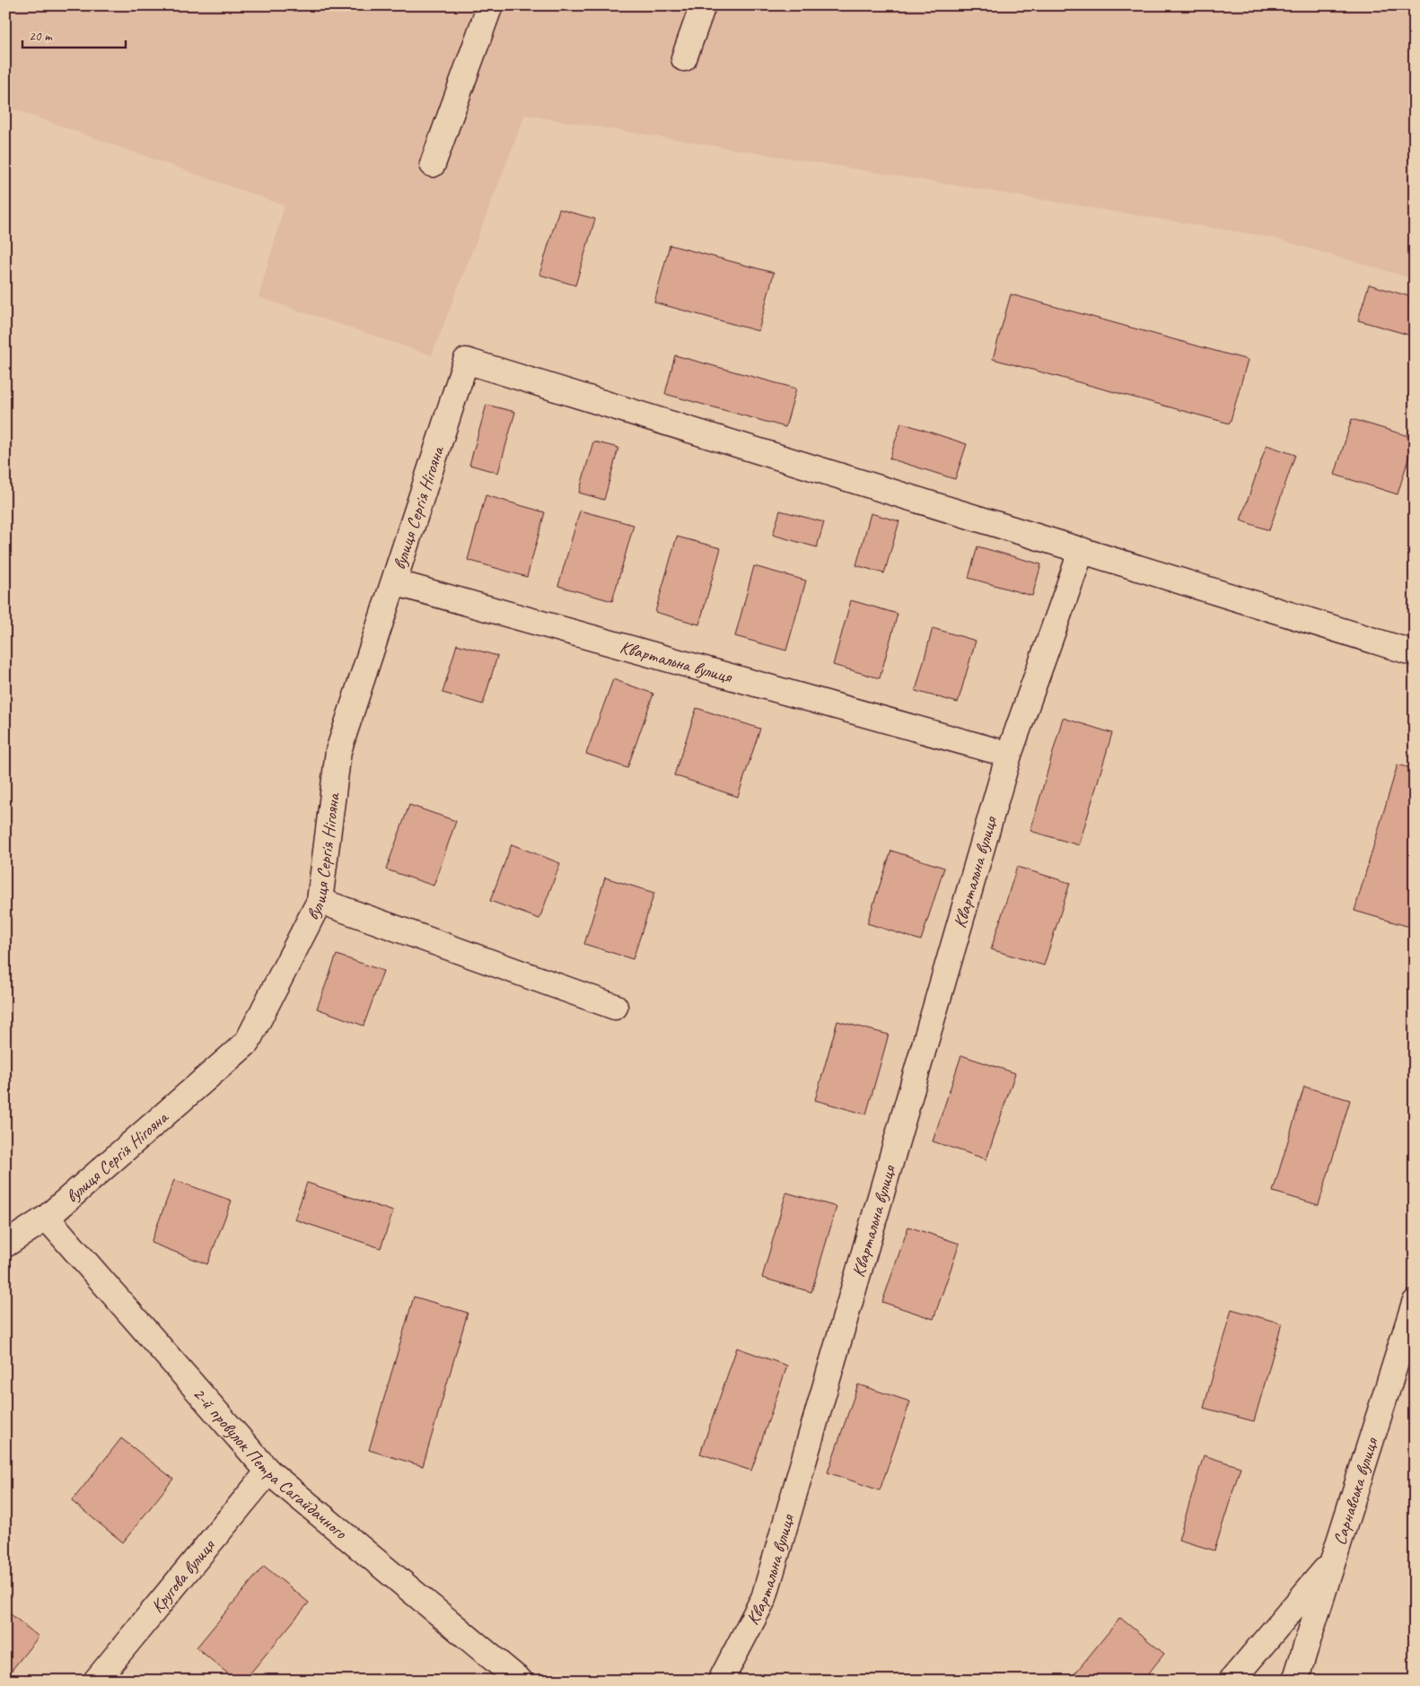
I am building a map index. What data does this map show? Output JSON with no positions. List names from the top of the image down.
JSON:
{
  "streets": {
    "street": [
      "вулиця Сергія Нігояна",
      "Квартальна вулиця",
      "2-й провулок Петра Сагайдачного",
      "Сарнавська вулиця",
      "Кругова вулиця"
    ]
  },
  "crossings": [
    ["вулиця Сергія Нігояна", "Квартальна вулиця"],
    ["вулиця Сергія Нігояна", "2-й провулок Петра Сагайдачного"],
    ["2-й провулок Петра Сагайдачного", "Кругова вулиця"]
  ],
  "scale_bar": "20 m"
}
